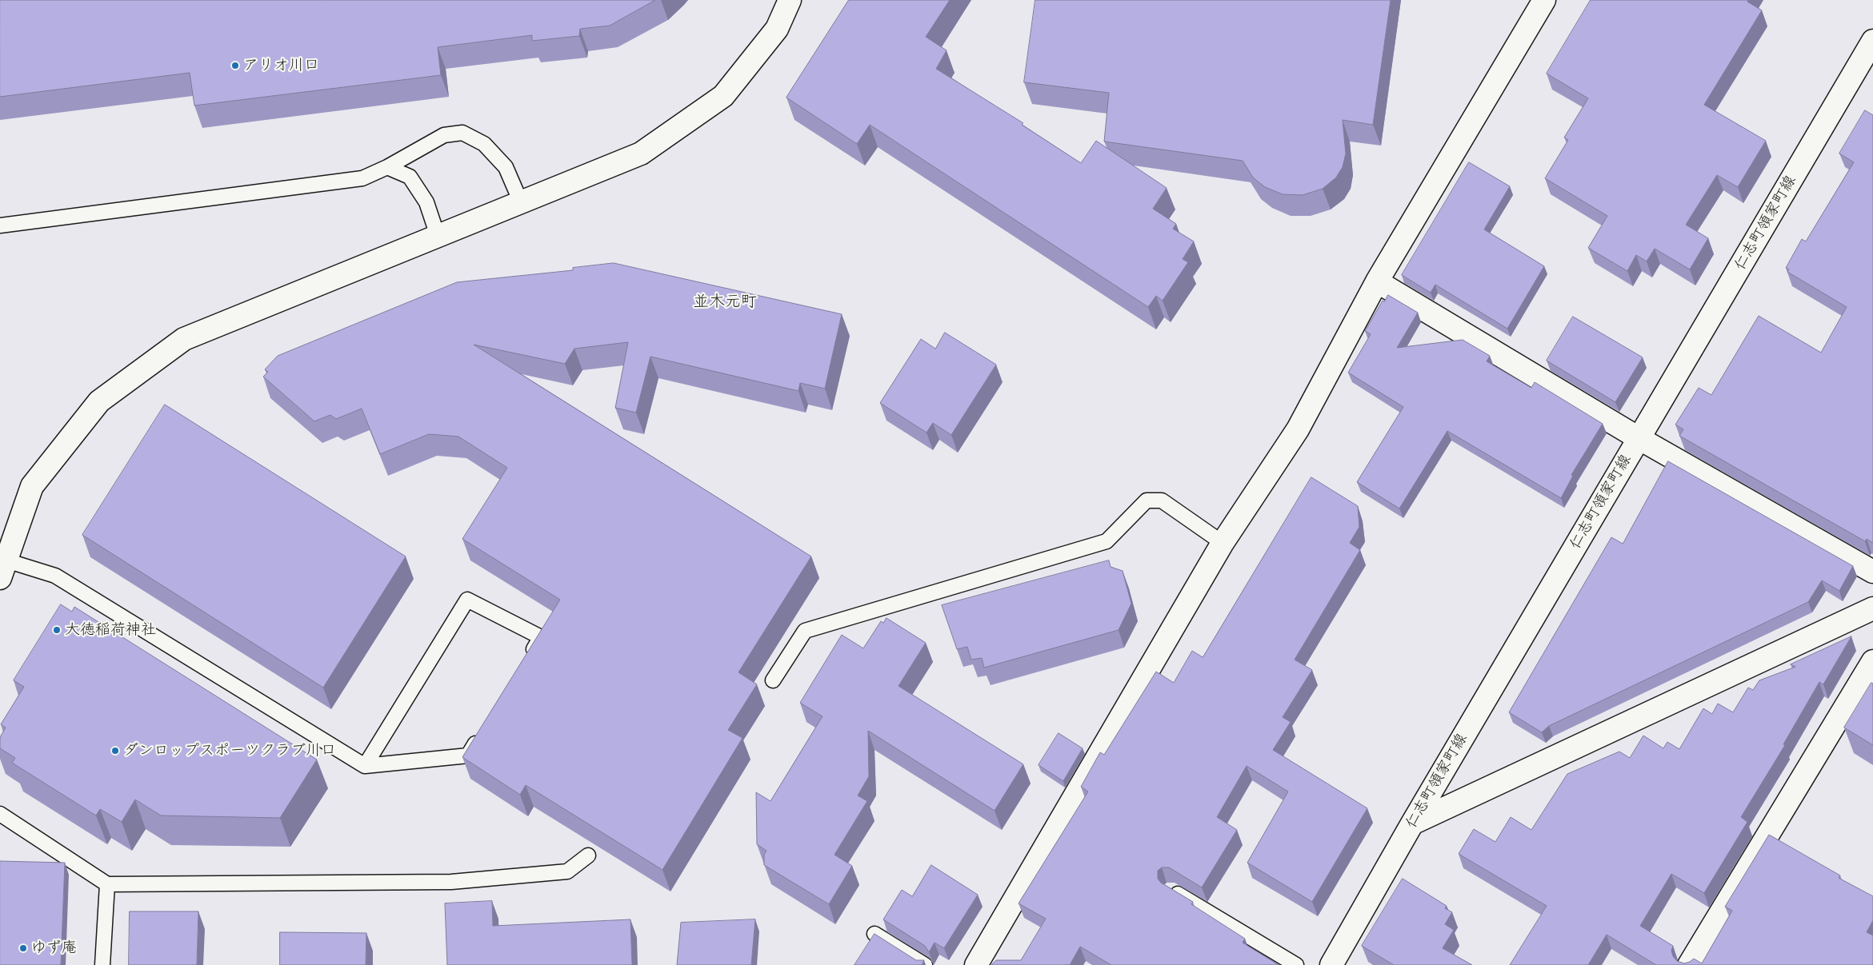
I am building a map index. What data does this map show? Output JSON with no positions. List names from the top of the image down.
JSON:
{
  "streets": {
    "street": ["仁志町領家町線"]
  },
  "districts": ["並木元町"],
  "places": [
    "アリオ川口",
    "大徳稲荷神社",
    "ダンロップスポーツクラブ川口",
    "ゆず庵"
  ]
}
